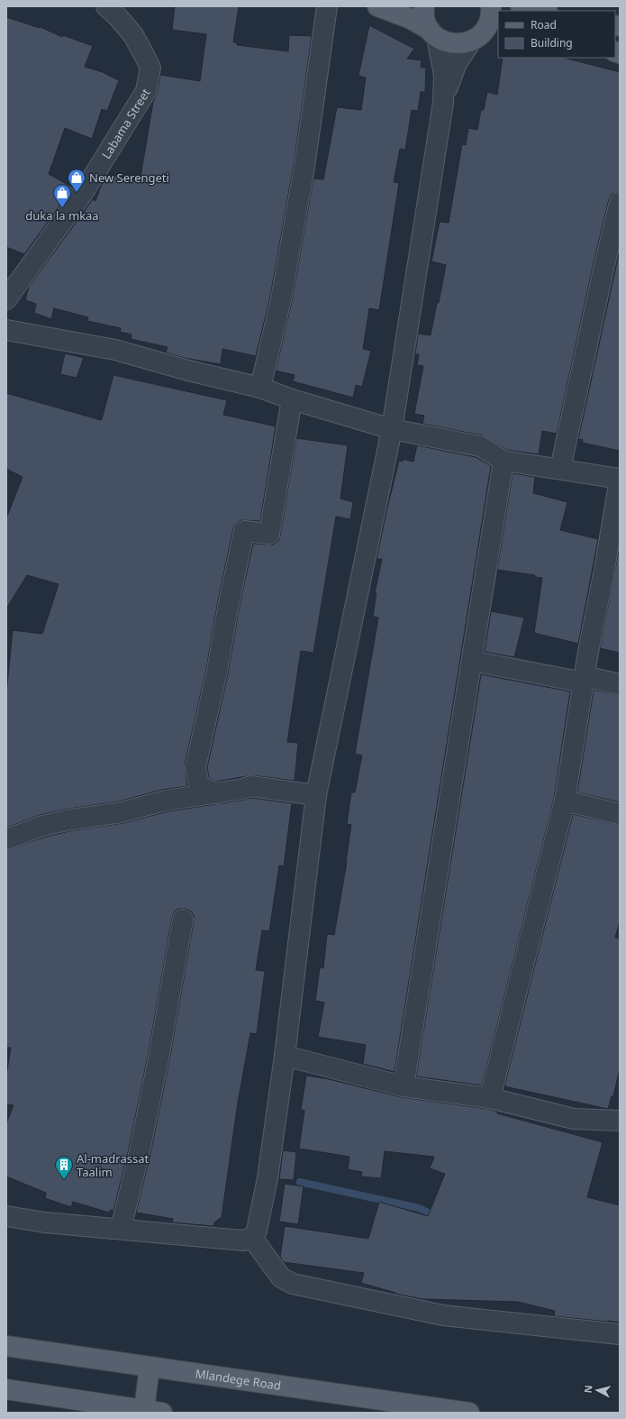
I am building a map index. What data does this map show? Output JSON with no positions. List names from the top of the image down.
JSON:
{
  "streets": {
    "main road": ["Mlandege Road"],
    "street": ["Labama Street"]
  },
  "places": {
    "shop": ["New Serengeti", "duka la mkaa"],
    "building": ["Al-madrassat Taalim"]
  },
  "legend": ["Road", "Building"],
  "north": "left"
}
